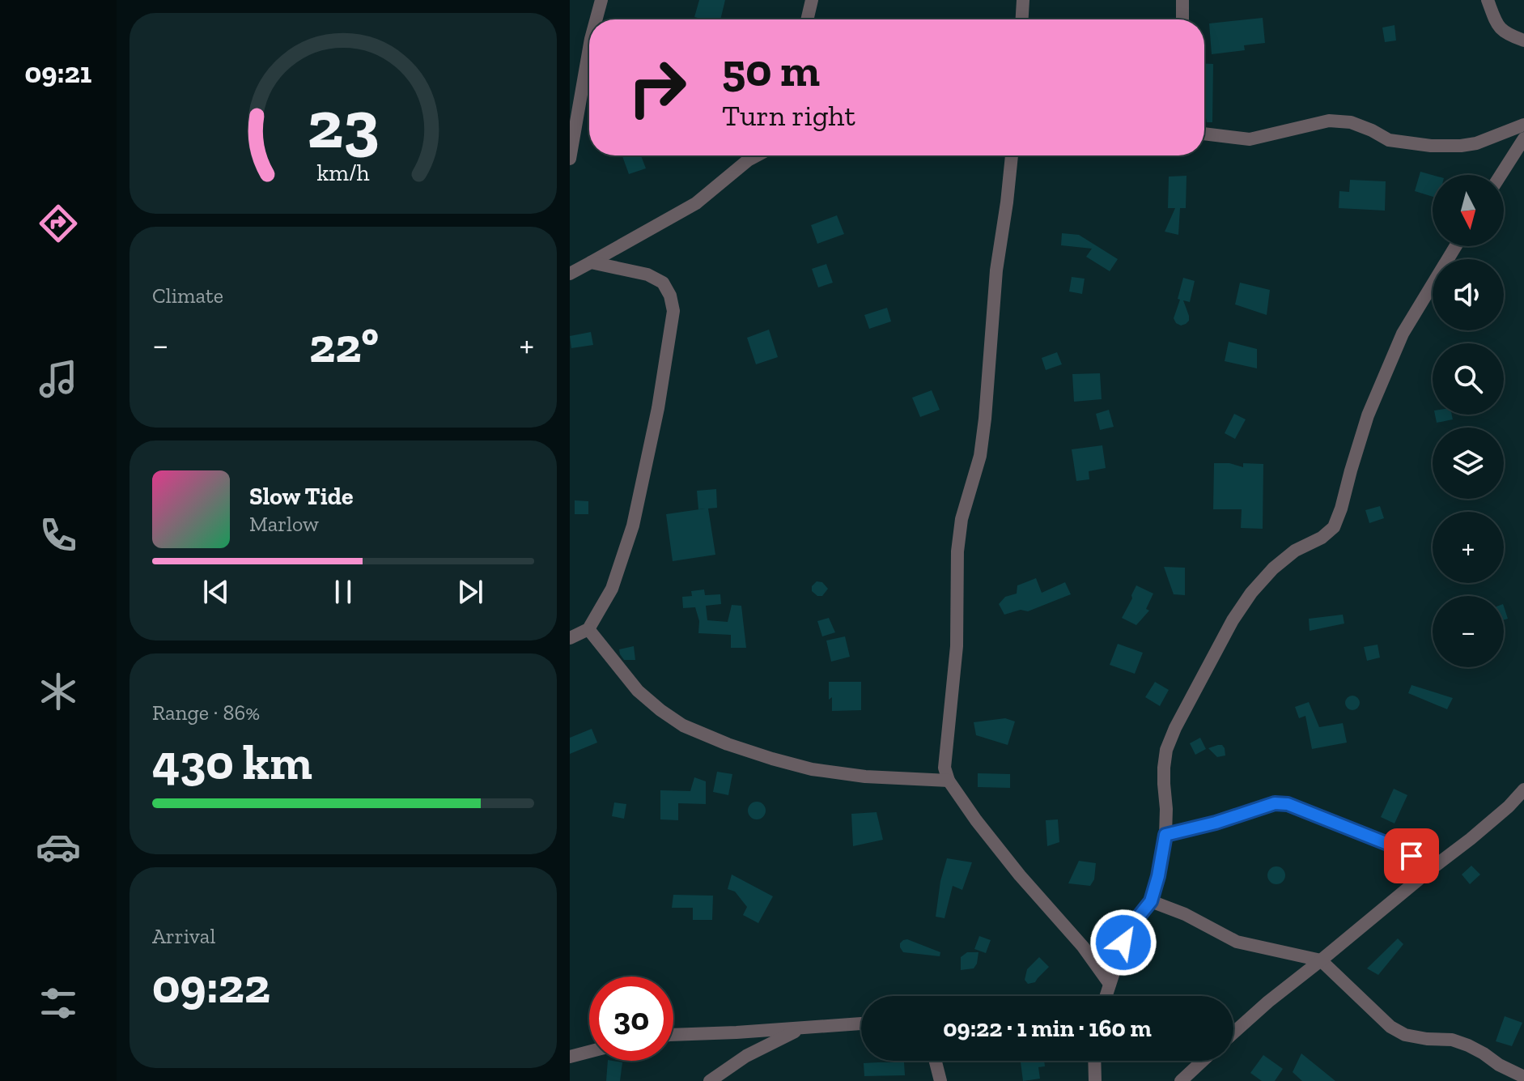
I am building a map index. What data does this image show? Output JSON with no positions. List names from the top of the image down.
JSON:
{
  "north": "bottom",
  "page": {
    "tabs": "09:21",
    "turn": ["50 m", "Turn right"],
    "map_buttons": ["+", "−"],
    "tile": [
      "Climate",
      ["Range · 86%", "430 km"],
      ["Arrival", "09:22"]
    ],
    "heat": ["−", "22°", "+"],
    "song": ["Slow Tide", "Marlow"],
    "limit": "30",
    "trip": "09:22 · 1 min · 160 m",
    "gauge": ["23", "km/h"]
  }
}
